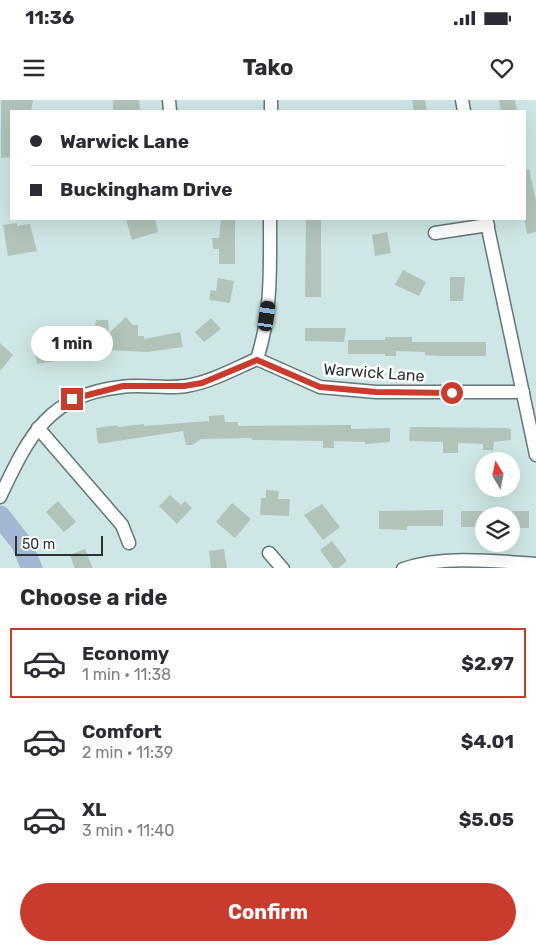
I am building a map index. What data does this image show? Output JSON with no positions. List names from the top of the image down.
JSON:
{
  "streets": {
    "street": ["Warwick Lane"]
  },
  "scale_bar": "50 m",
  "north": "top",
  "page": {
    "status": "11:36",
    "header": "Tako",
    "banner": ["Warwick Lane", "Buckingham Drive"],
    "bubble": "1 min",
    "scale": "50 m",
    "heading": "Choose a ride",
    "list": [
      {
        "name": "Economy",
        "note": "1 min · 11:38",
        "value": "$2.97"
      },
      {
        "name": "Comfort",
        "note": "2 min · 11:39",
        "value": "$4.01"
      },
      {
        "name": "XL",
        "note": "3 min · 11:40",
        "value": "$5.05"
      }
    ],
    "buttons": "Confirm"
  }
}
